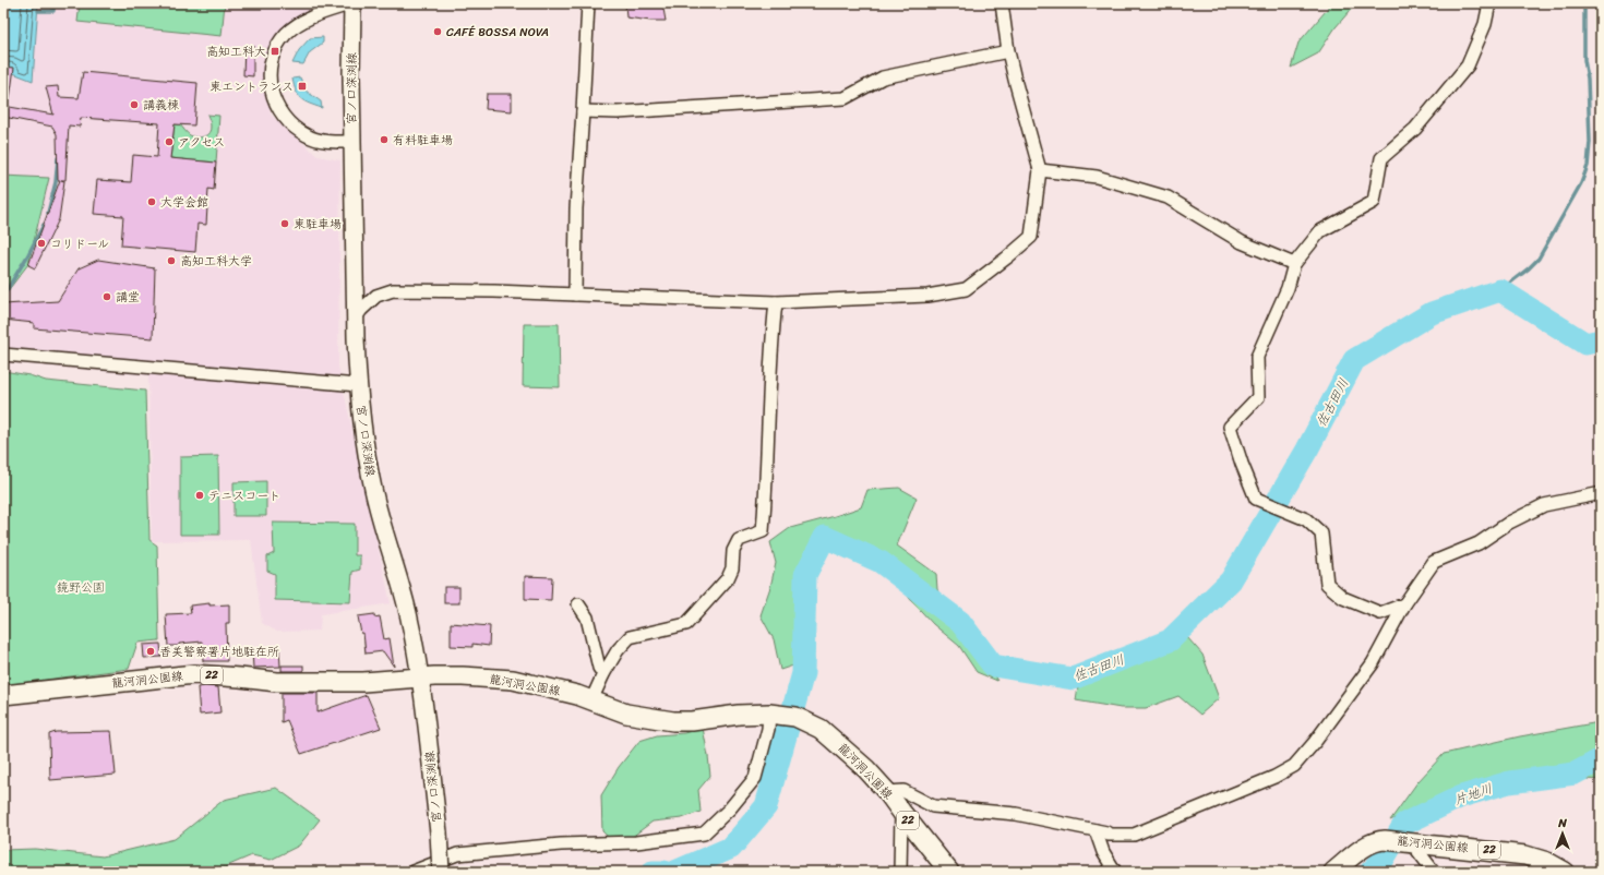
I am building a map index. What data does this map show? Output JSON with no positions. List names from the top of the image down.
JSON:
{
  "streets": {
    "main road": ["宮ノ口深渕線", "22", "龍河洞公園線"]
  },
  "crossings": [
    ["宮ノ口深渕線", "龍河洞公園線"]
  ],
  "water": ["佐古田川", "片地川"],
  "parks": ["鏡野公園"],
  "places": {
    "other": [
      "CAFÉ BOSSA NOVA",
      "講義棟",
      "有料駐車場",
      "アクセス",
      "大学会館",
      "東駐車場",
      "コリドール",
      "高知工科大学",
      "講堂",
      "テニスコート",
      "香美警察署片地駐在所"
    ],
    "transit": ["高知工科大", "東エントランス"]
  },
  "north": "top"
}
